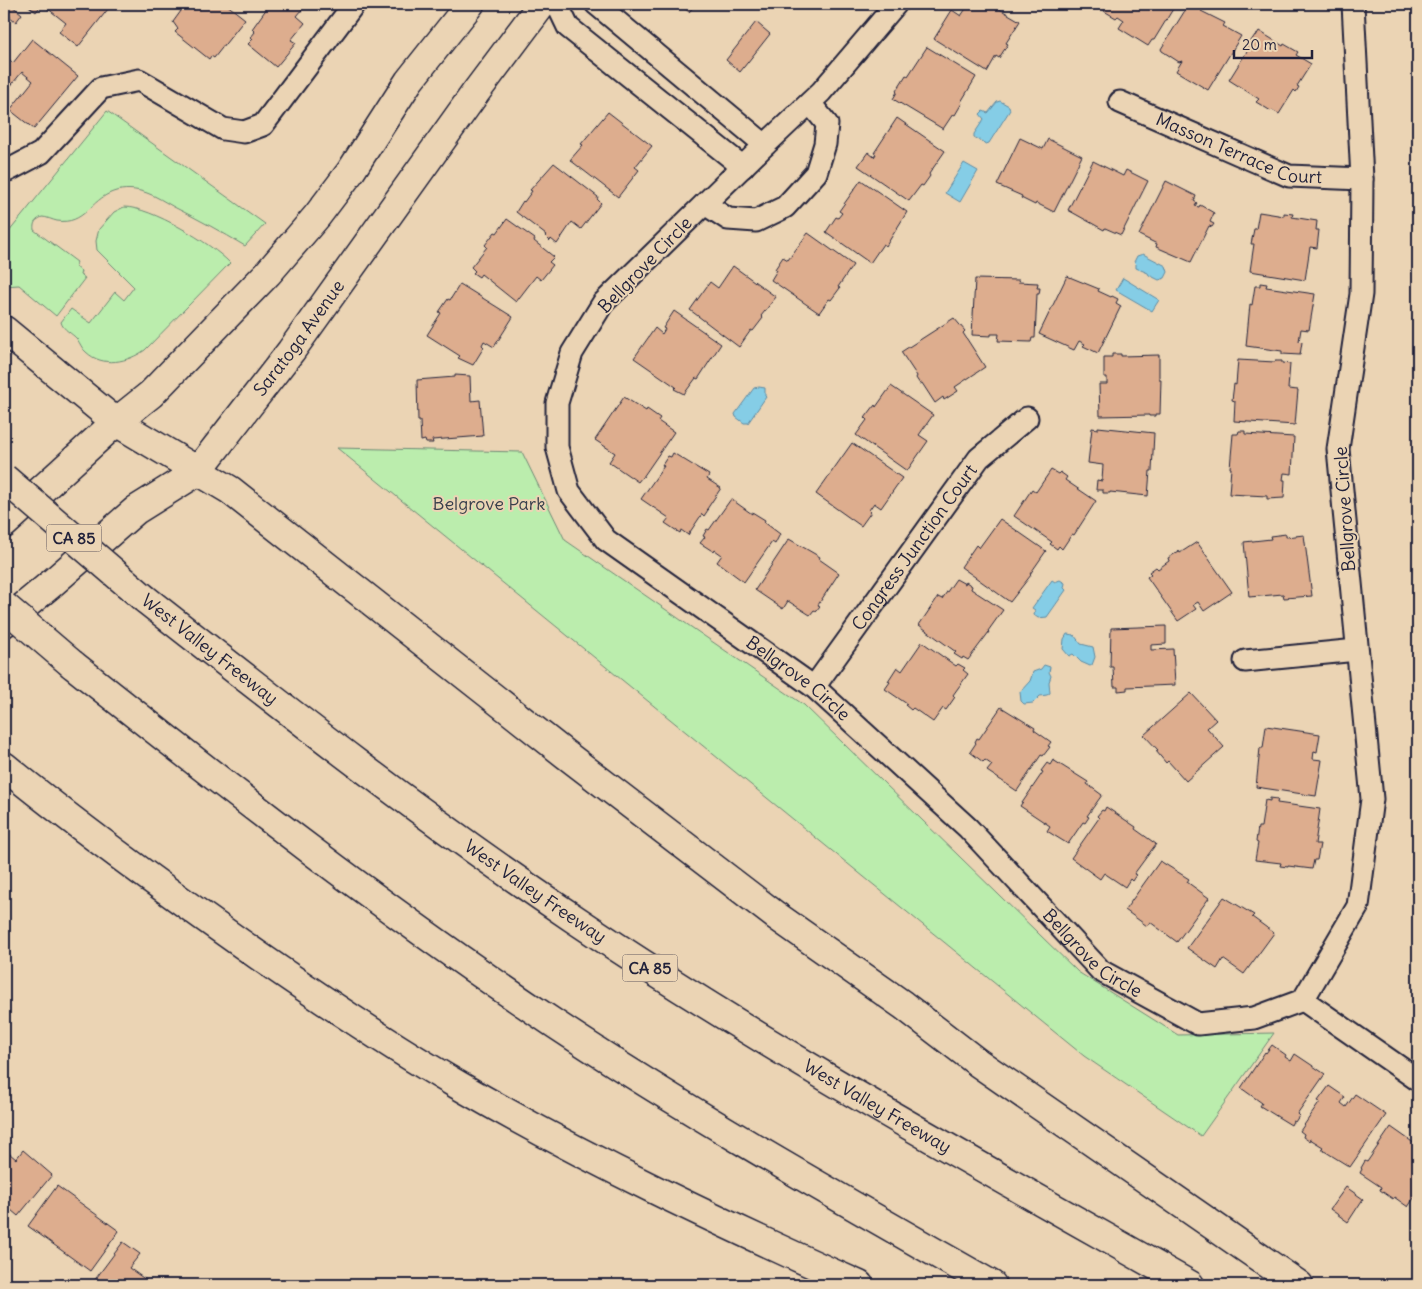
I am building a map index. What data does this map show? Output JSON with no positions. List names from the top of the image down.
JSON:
{
  "streets": {
    "highway": ["Saratoga Avenue", "CA 85", "West Valley Freeway"],
    "street": ["Masson Terrace Court", "Bellgrove Circle", "Congress Junction Court"]
  },
  "crossings": [
    ["Masson Terrace Court", "Bellgrove Circle"],
    ["Bellgrove Circle", "Congress Junction Court"]
  ],
  "parks": ["Belgrove Park"],
  "scale_bar": "20 m"
}
